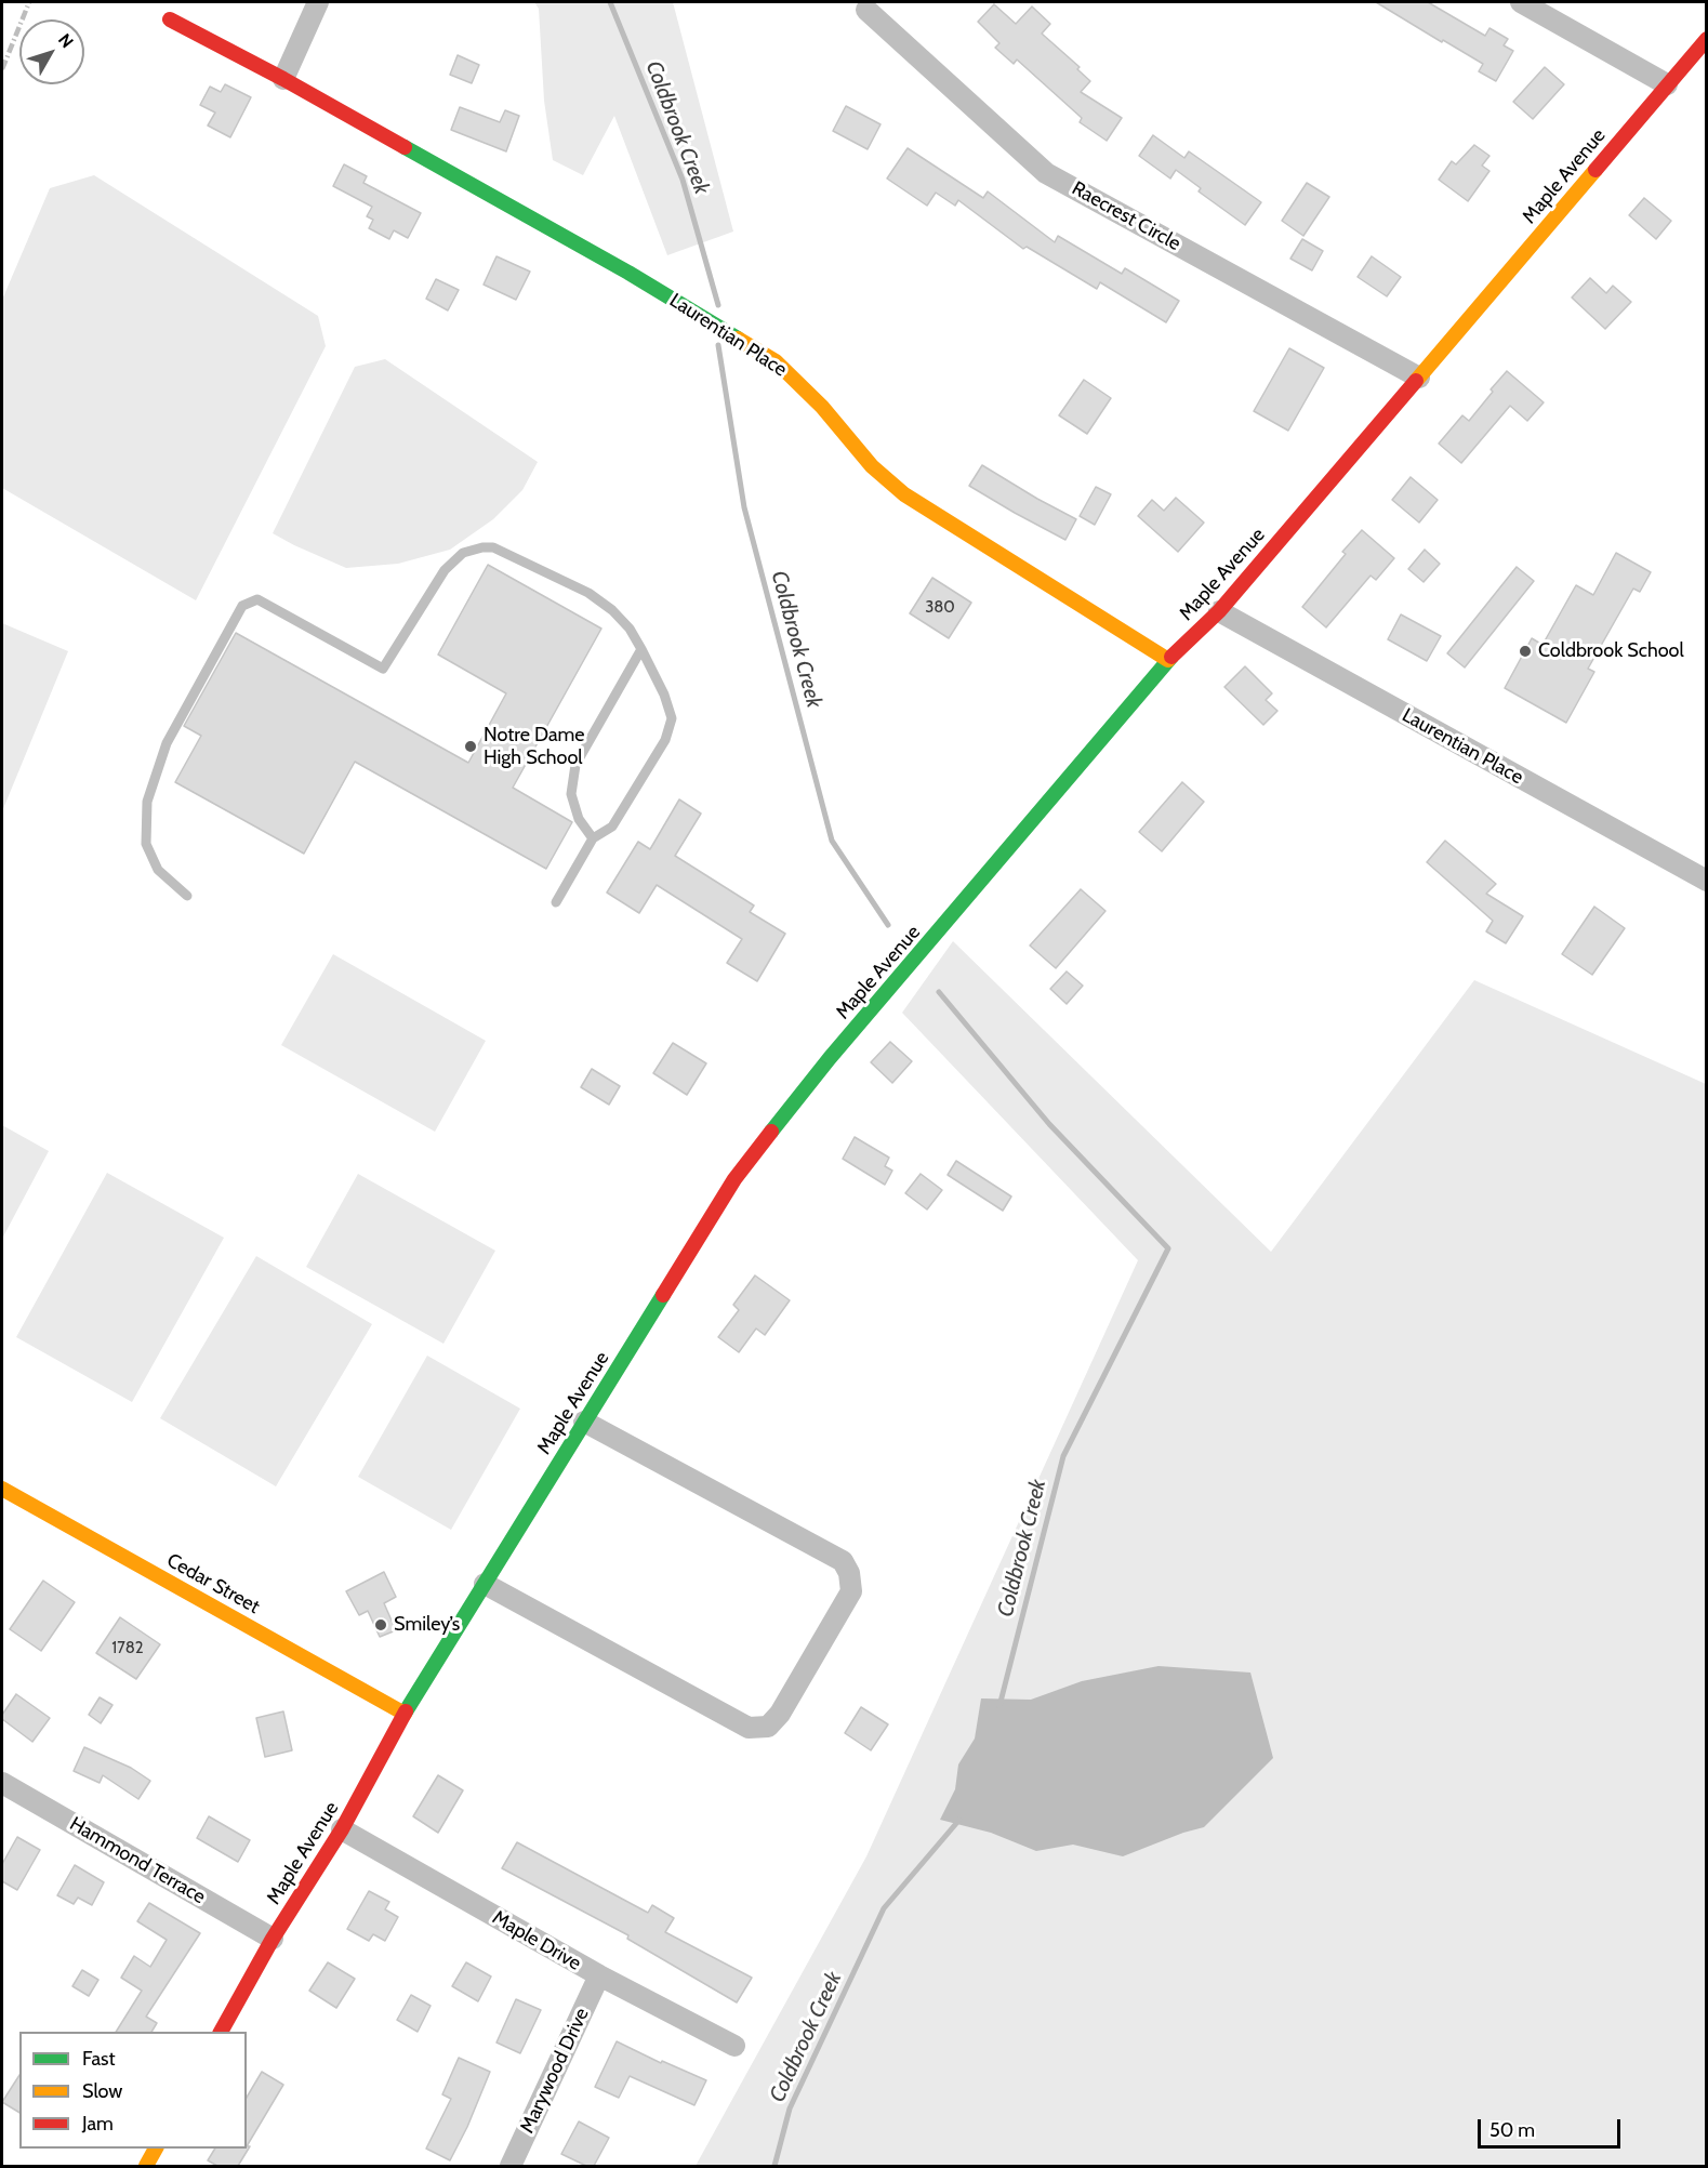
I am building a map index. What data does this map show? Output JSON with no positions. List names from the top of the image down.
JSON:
{
  "streets": {
    "main road": ["Maple Avenue", "Laurentian Place", "Cedar Street"],
    "street": [
      "Raecrest Circle",
      "Hammond Terrace",
      "Maple Drive",
      "Marywood Drive"
    ]
  },
  "crossings": [
    ["Maple Avenue", "Raecrest Circle"],
    ["Maple Avenue", "Laurentian Place"],
    ["Maple Avenue", "Cedar Street"],
    ["Maple Avenue", "Hammond Terrace"],
    ["Maple Avenue", "Maple Drive"],
    ["Maple Drive", "Marywood Drive"]
  ],
  "water": ["Coldbrook Creek"],
  "places": ["Coldbrook School", "Notre Dame High School", "Smiley’s"],
  "house_numbers": ["380", "1782"],
  "legend": ["Fast", "Slow", "Jam"],
  "scale_bar": "50 m",
  "north": "top right"
}
